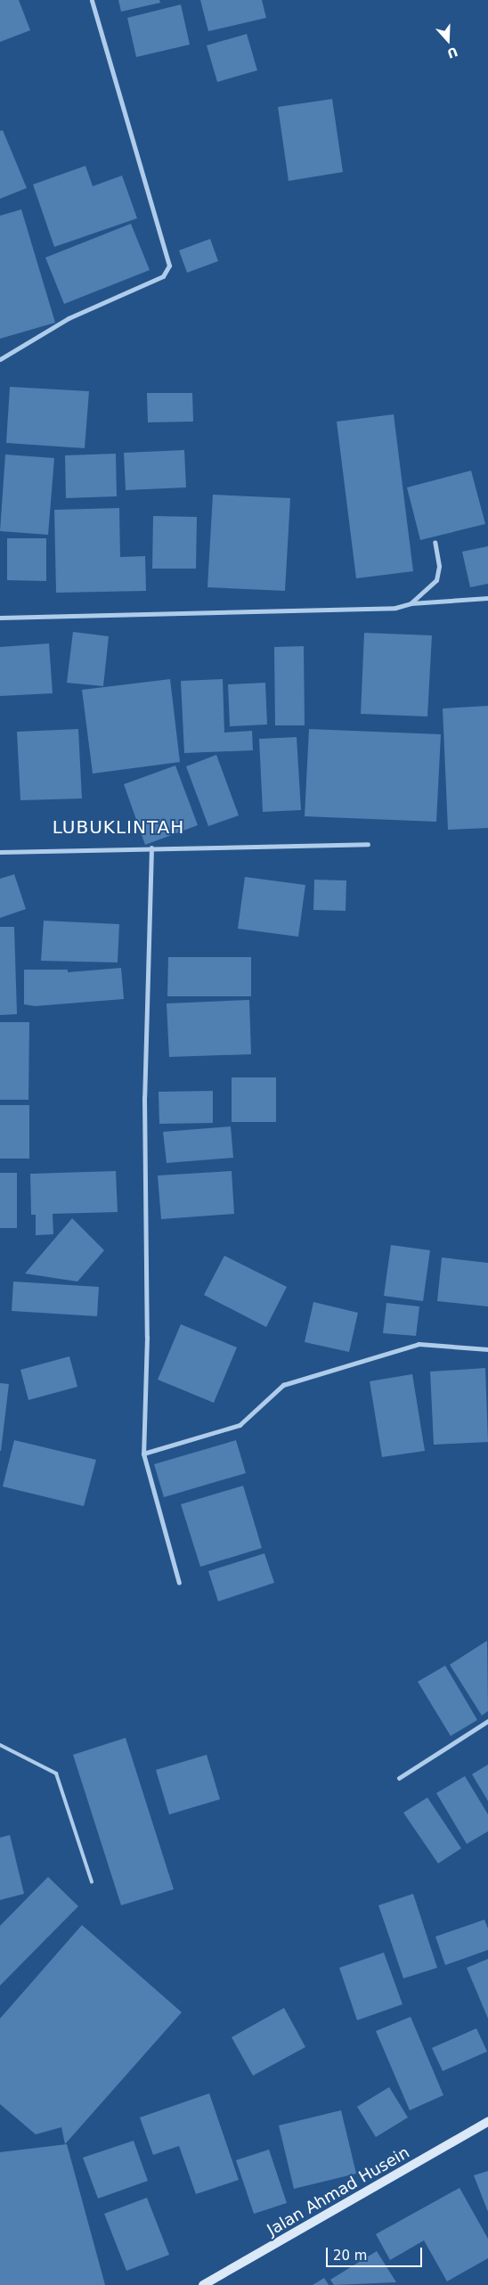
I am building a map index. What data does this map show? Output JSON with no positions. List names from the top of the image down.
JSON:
{
  "streets": {
    "main road": ["Jalan Ahmad Husein"]
  },
  "districts": ["LUBUKLINTAH"],
  "scale_bar": "20 m",
  "north": "bottom"
}
